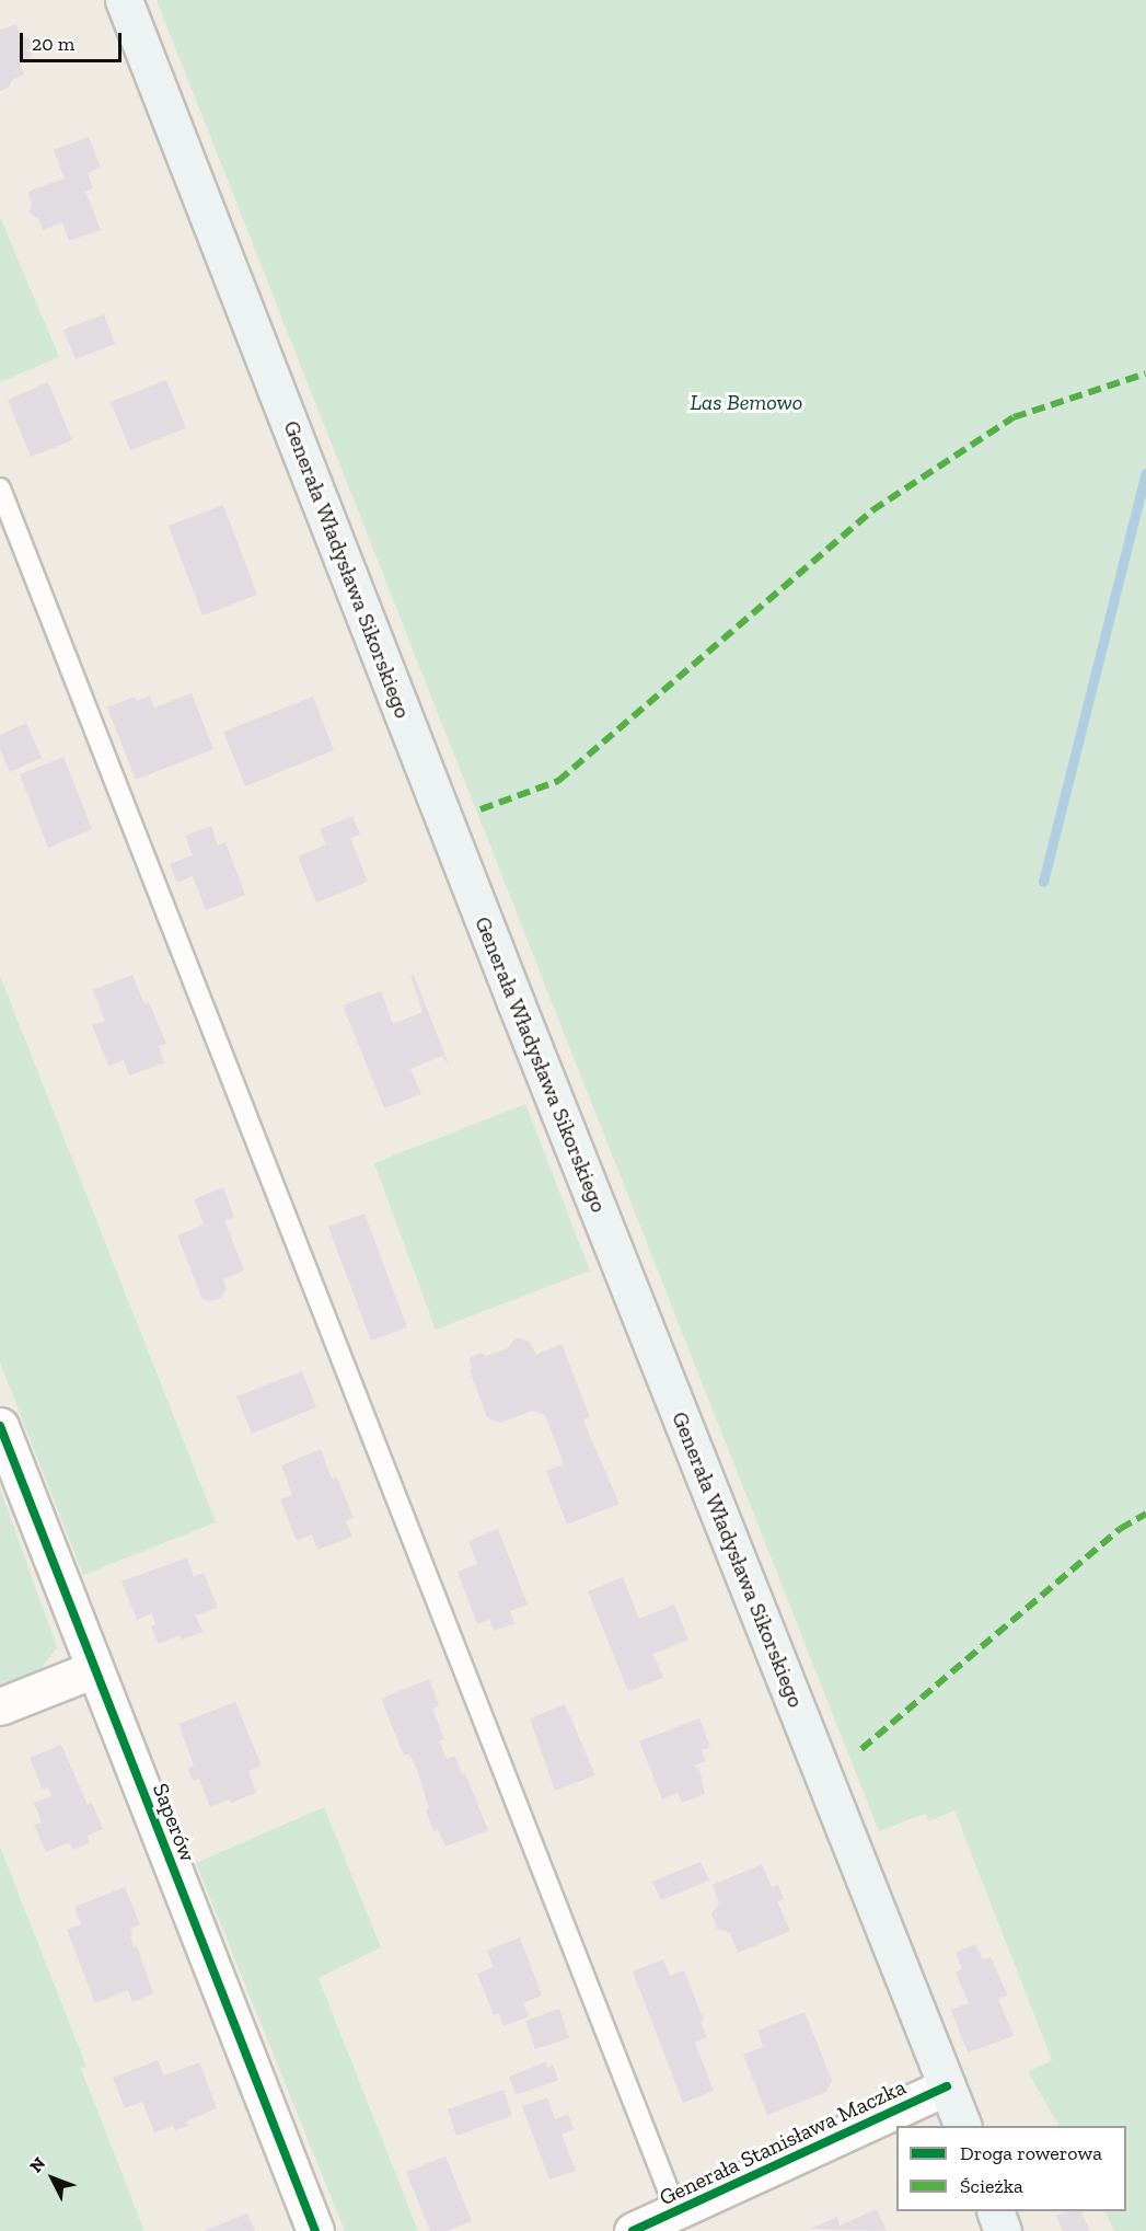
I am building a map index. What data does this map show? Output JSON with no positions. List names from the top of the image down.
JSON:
{
  "streets": {
    "main road": ["Generała Władysława Sikorskiego"],
    "street": ["Saperów", "Generała Stanisława Maczka"]
  },
  "crossings": [
    ["Generała Władysława Sikorskiego", "Generała Stanisława Maczka"]
  ],
  "parks": ["Las Bemowo"],
  "legend": ["Droga rowerowa", "Ścieżka"],
  "scale_bar": "20 m",
  "north": "top left"
}
